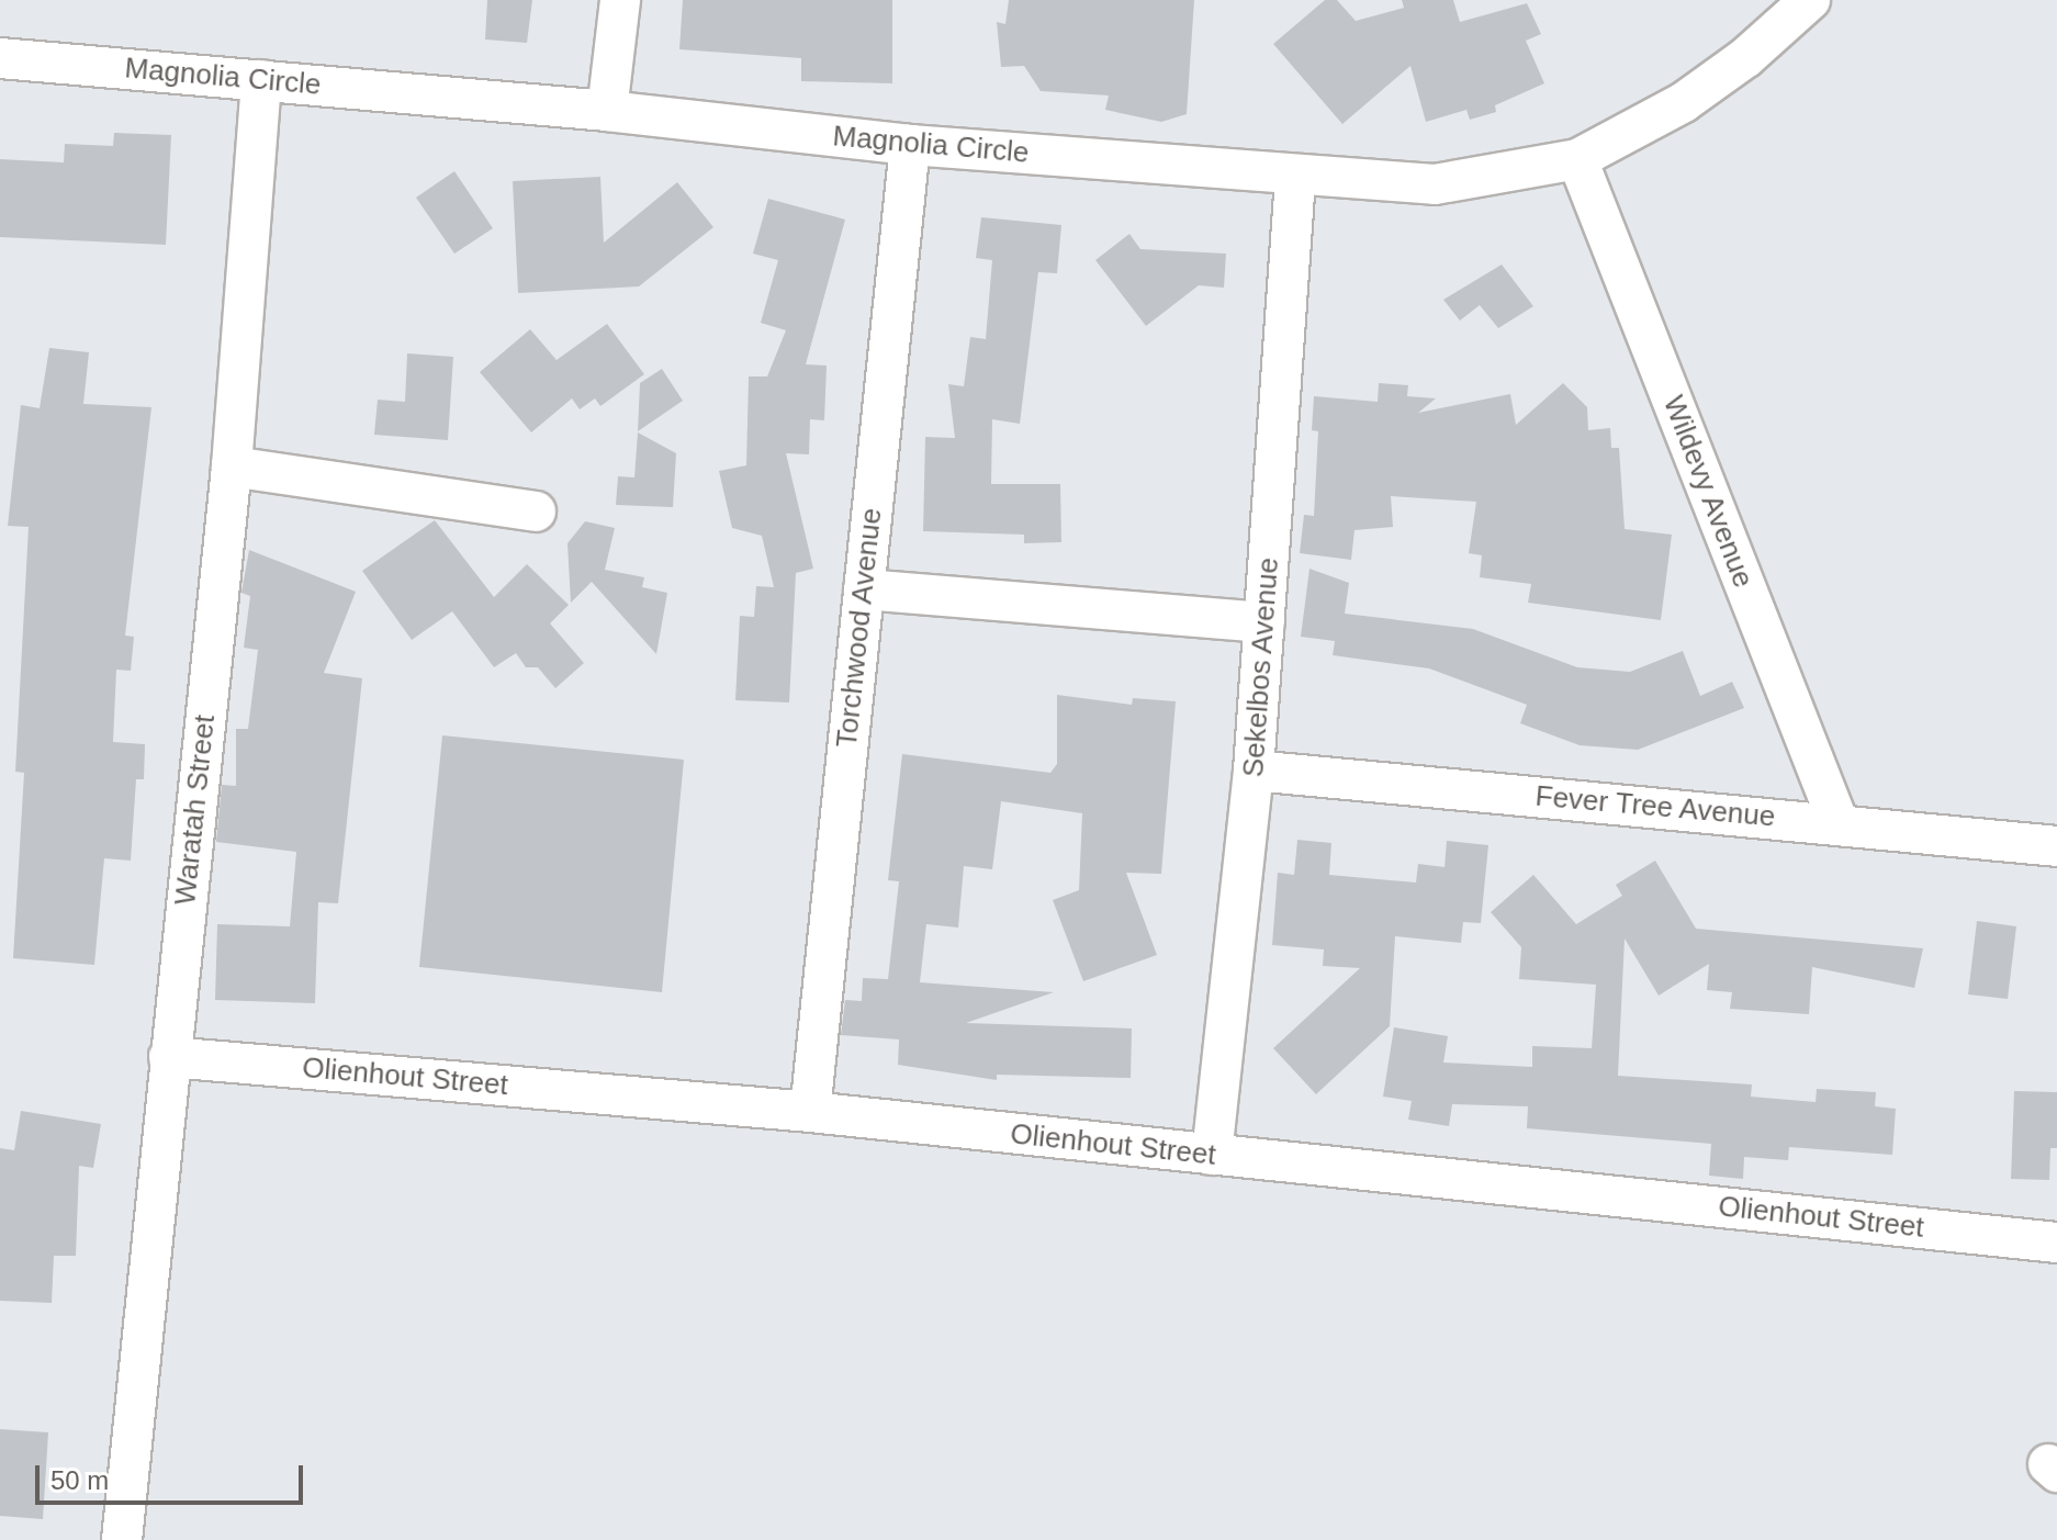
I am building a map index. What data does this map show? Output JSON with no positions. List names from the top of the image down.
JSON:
{
  "streets": {
    "street": [
      "Magnolia Circle",
      "Wildevy Avenue",
      "Torchwood Avenue",
      "Sekelbos Avenue",
      "Fever Tree Avenue",
      "Waratah Street",
      "Olienhout Street"
    ]
  },
  "crossings": [
    ["Magnolia Circle", "Wildevy Avenue"],
    ["Magnolia Circle", "Torchwood Avenue"],
    ["Magnolia Circle", "Sekelbos Avenue"],
    ["Magnolia Circle", "Waratah Street"],
    ["Wildevy Avenue", "Fever Tree Avenue"],
    ["Torchwood Avenue", "Olienhout Street"],
    ["Sekelbos Avenue", "Fever Tree Avenue"],
    ["Sekelbos Avenue", "Olienhout Street"],
    ["Waratah Street", "Olienhout Street"]
  ],
  "scale_bar": "50 m"
}
